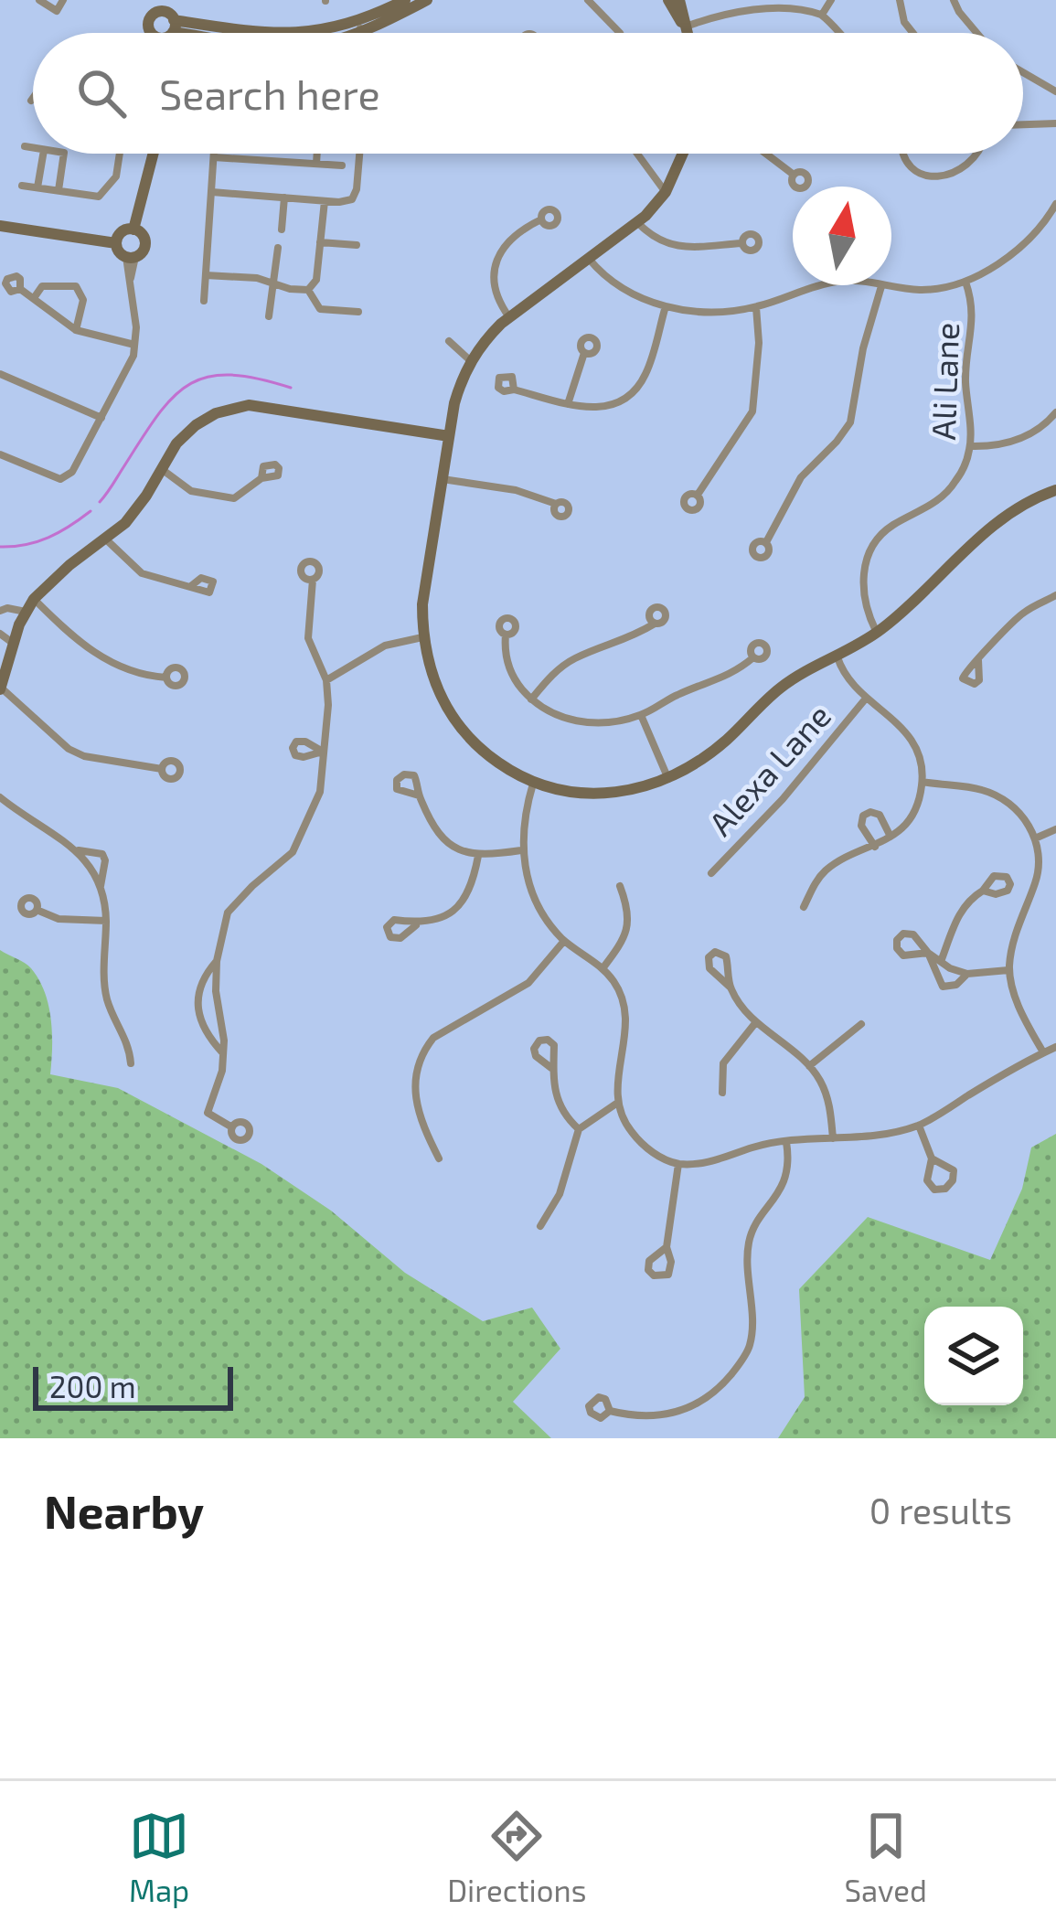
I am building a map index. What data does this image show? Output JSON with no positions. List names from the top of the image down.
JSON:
{
  "streets": {
    "street": ["Ali Lane", "Alexa Lane"]
  },
  "scale_bar": "200 m",
  "north": "top",
  "page": {
    "search": "Search here",
    "scale": "200 m",
    "heading": ["Nearby", "0 results"],
    "nav": ["Map", "Directions", "Saved"]
  }
}
